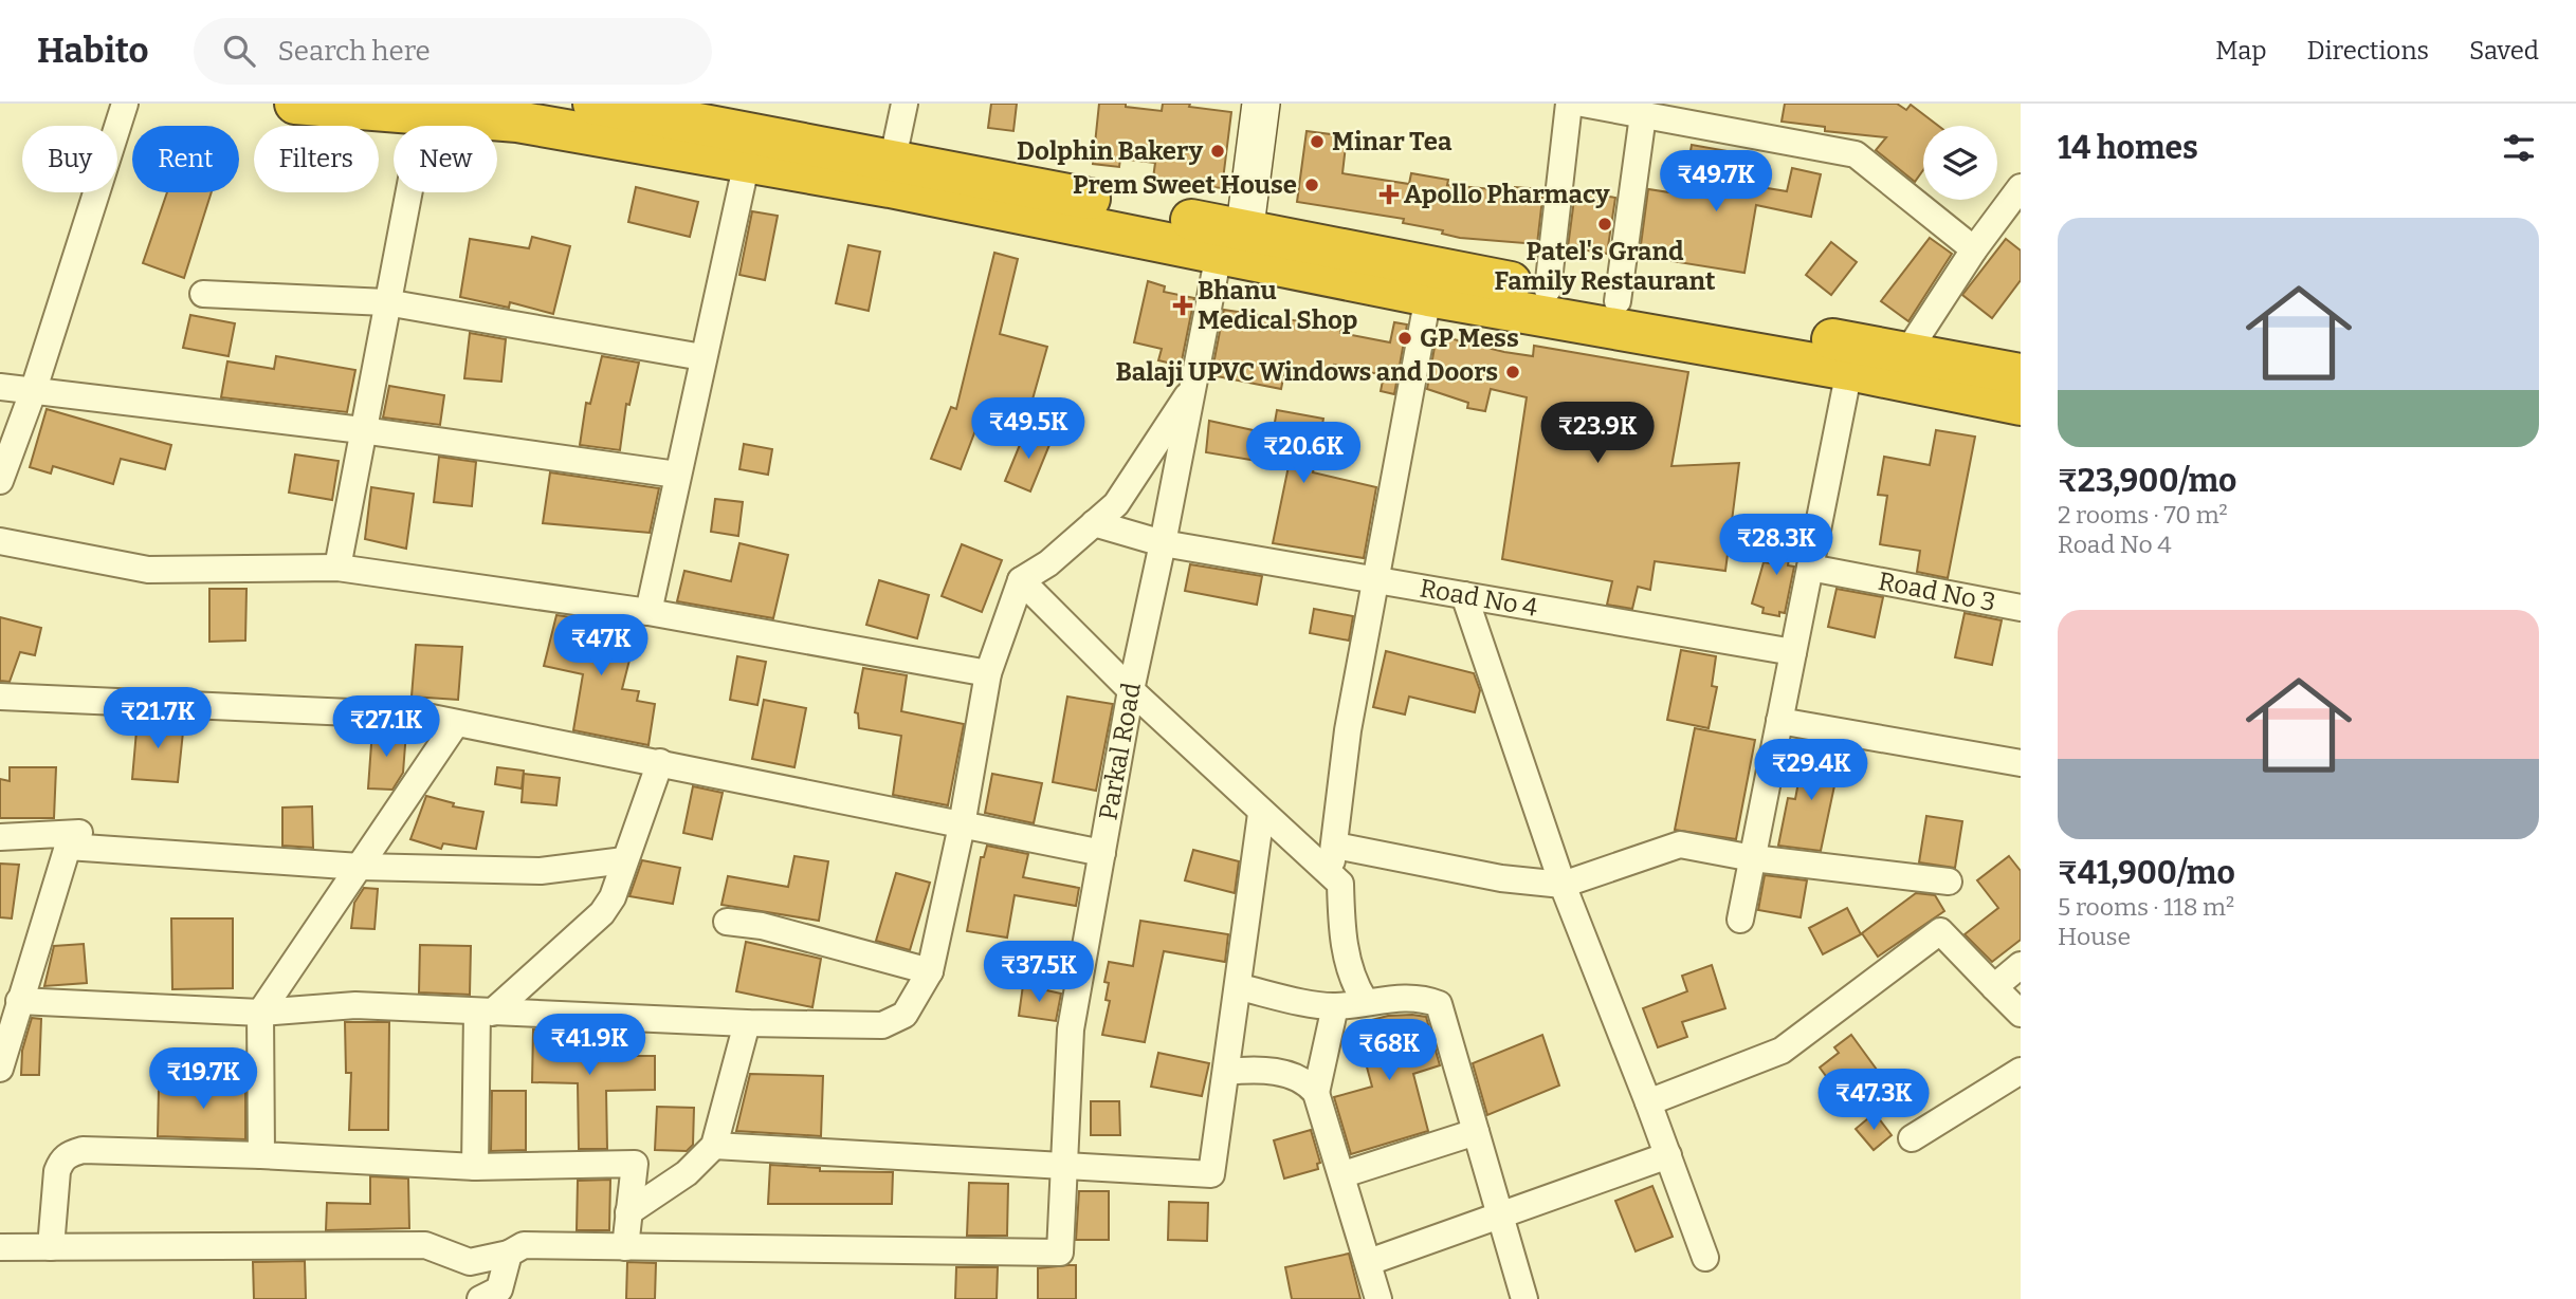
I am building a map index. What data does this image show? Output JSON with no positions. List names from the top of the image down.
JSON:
{
  "streets": {
    "street": ["Road No 3", "Road No 4", "Parkal Road"]
  },
  "crossings": [
    ["Road No 4", "Parkal Road"]
  ],
  "places": {
    "other": [
      "Minar Tea",
      "Dolphin Bakery",
      "Prem Sweet House",
      "Patel's Grand Family Restaurant",
      "GP Mess",
      "Balaji UPVC Windows and Doors"
    ],
    "health": ["Apollo Pharmacy", "Bhanu Medical Shop"]
  },
  "page": {
    "header": "Habito",
    "search": "Search here",
    "nav": ["Map", "Directions", "Saved"],
    "heading": "14 homes",
    "chip": [
      "Buy",
      "Rent",
      "Filters",
      "New"
    ],
    "price": [
      "₹49.7K",
      "₹49.5K",
      "₹23.9K",
      "₹20.6K",
      "₹28.3K",
      "₹47K",
      "₹21.7K",
      "₹27.1K",
      "₹29.4K",
      "₹37.5K",
      "₹41.9K",
      "₹68K",
      "₹19.7K",
      "₹47.3K"
    ],
    "list": [
      {
        "name": "₹23,900/mo",
        "note": "2 rooms · 70 m² · Road No 4"
      },
      {
        "name": "₹41,900/mo",
        "note": "5 rooms · 118 m² · House"
      }
    ]
  }
}
